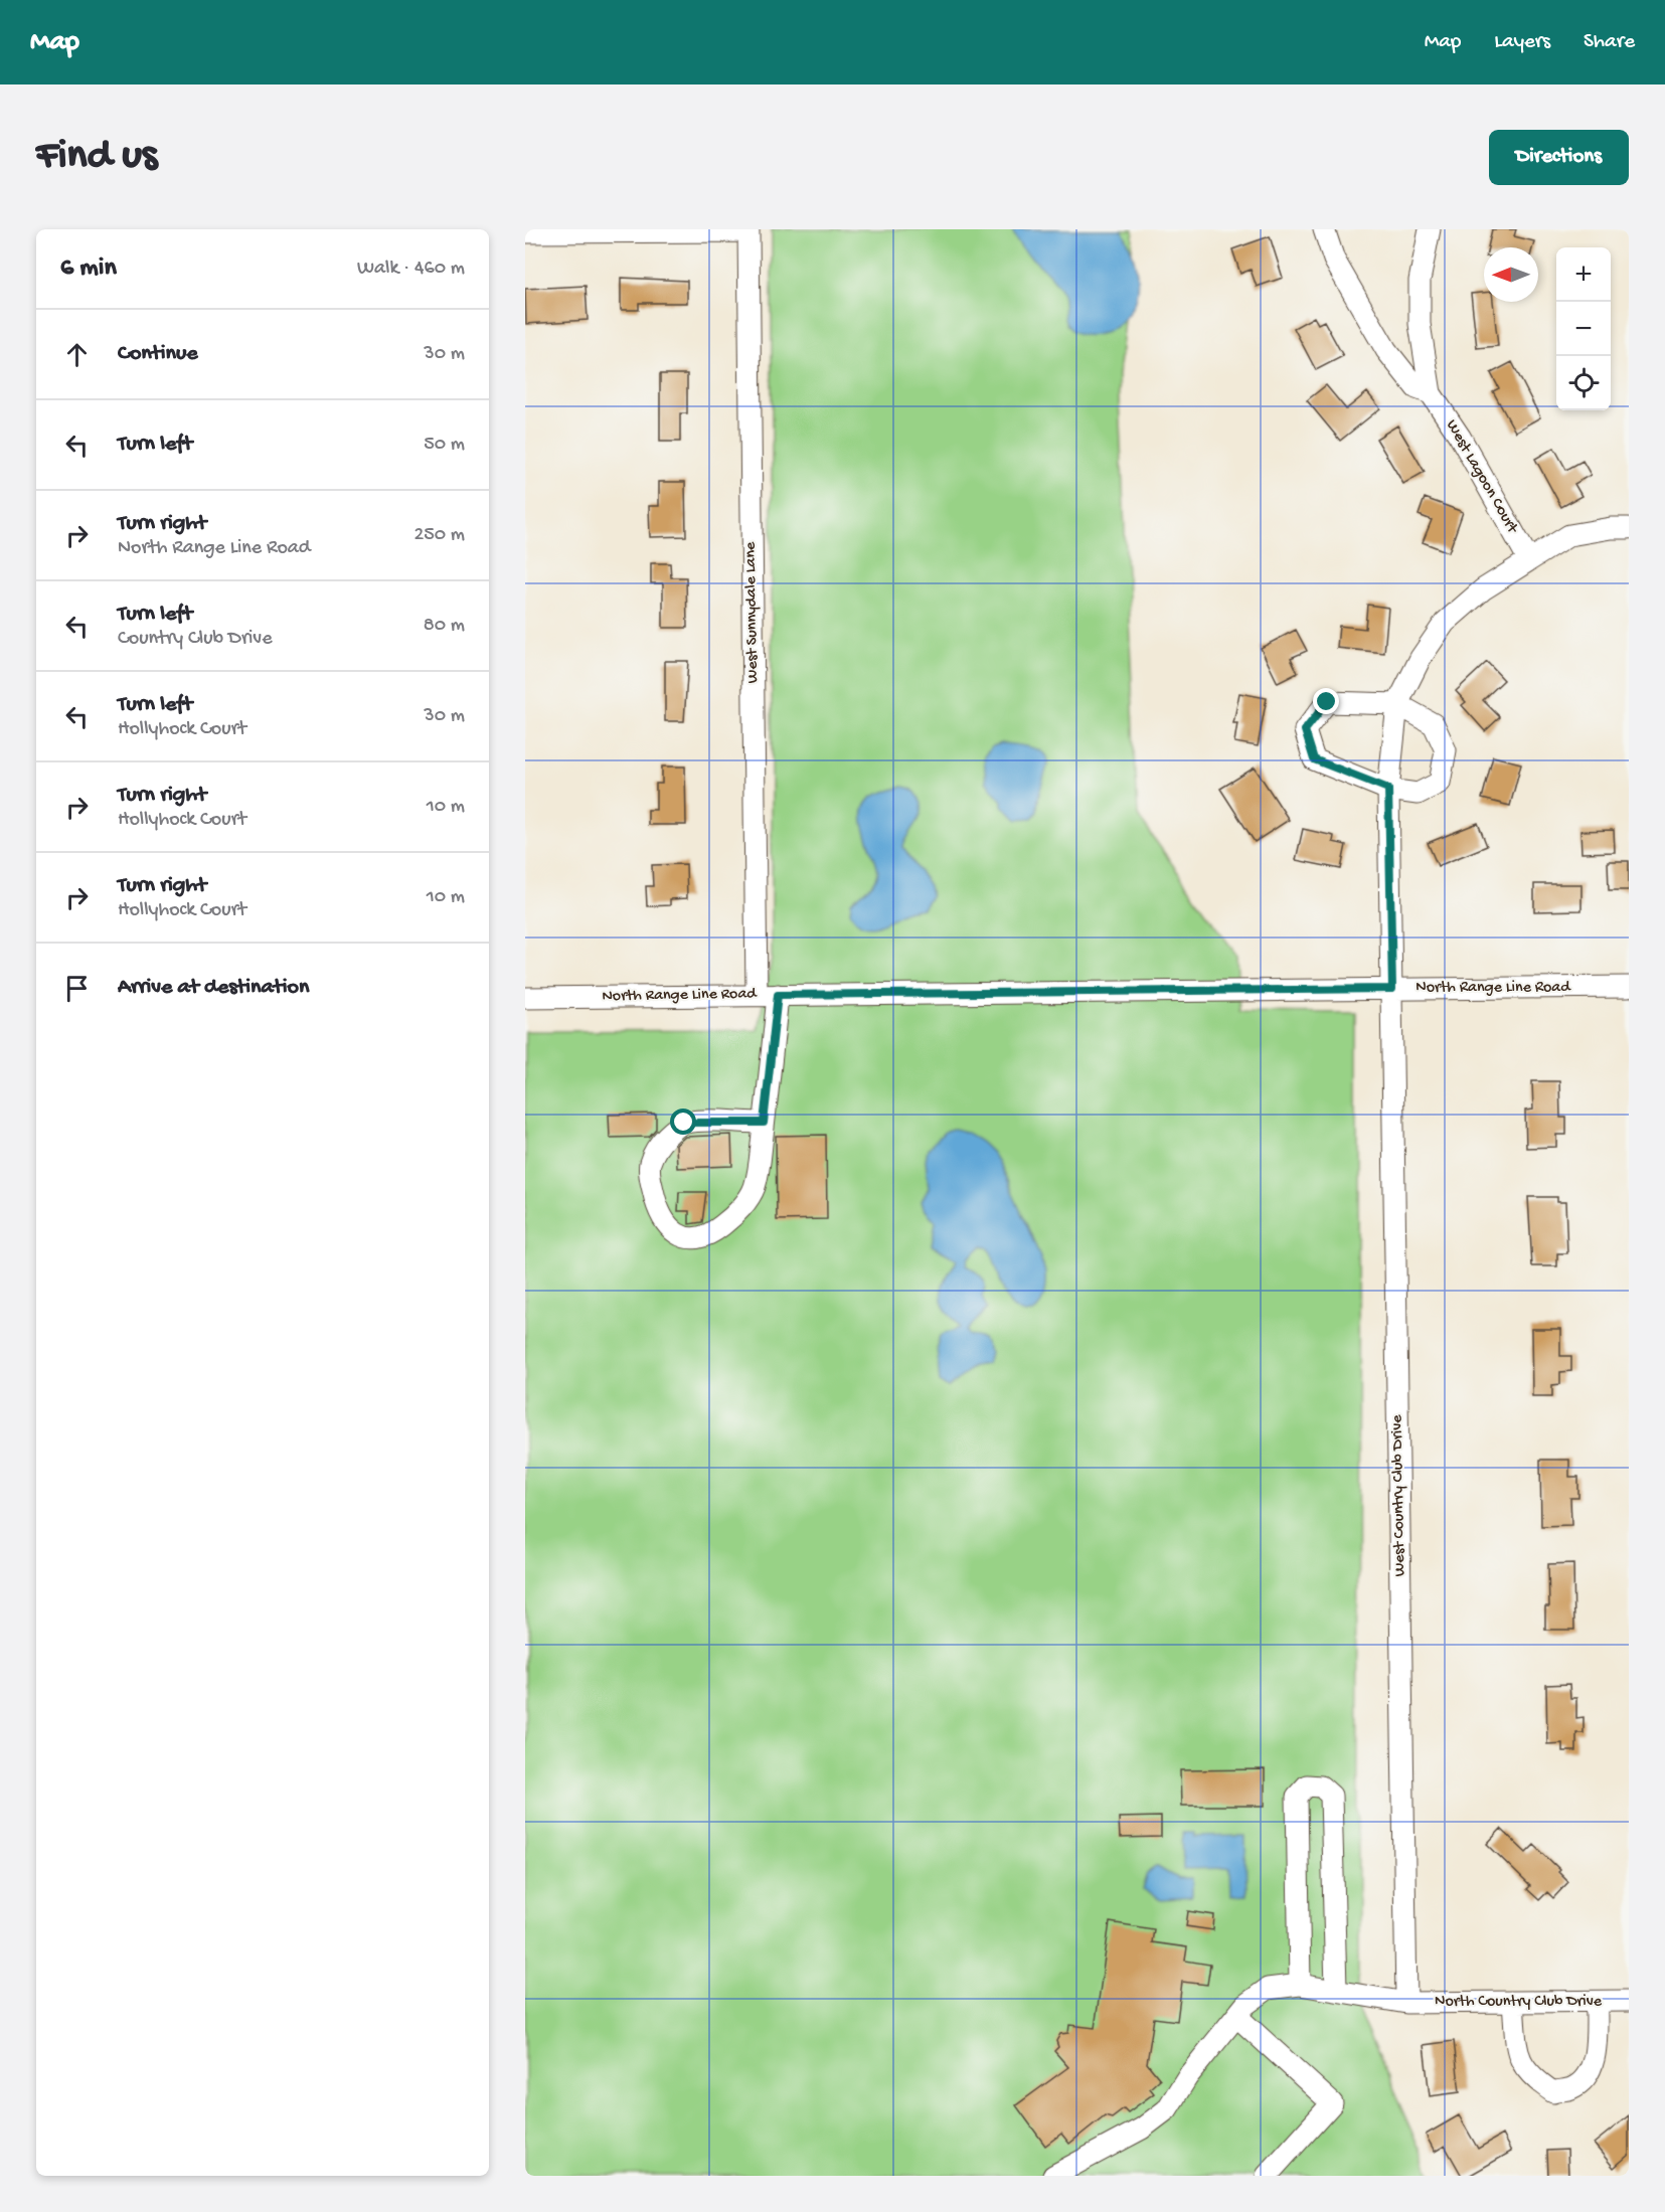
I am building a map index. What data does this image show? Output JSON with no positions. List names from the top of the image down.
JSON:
{
  "streets": {
    "street": [
      "West Lagoon Court",
      "West Sunnydale Lane",
      "North Range Line Road",
      "West Country Club Drive",
      "North Country Club Drive"
    ]
  },
  "crossings": [
    ["West Sunnydale Lane", "North Range Line Road"],
    ["North Range Line Road", "West Country Club Drive"],
    ["West Country Club Drive", "North Country Club Drive"]
  ],
  "north": "left",
  "page": {
    "header": "Map",
    "nav": ["Map", "Layers", "Share"],
    "buttons": "Directions",
    "title": "Find us",
    "heading": ["6 min", "Walk · 460 m"],
    "map_buttons": ["+", "−"],
    "list": [
      ["Continue", "30 m"],
      ["Turn left", "50 m"],
      ["Turn right", "North Range Line Road", "250 m"],
      ["Turn left", "Country Club Drive", "80 m"],
      ["Turn left", "Hollyhock Court", "30 m"],
      ["Turn right", "Hollyhock Court", "10 m"],
      ["Turn right", "Hollyhock Court", "10 m"],
      "Arrive at destination"
    ]
  }
}
